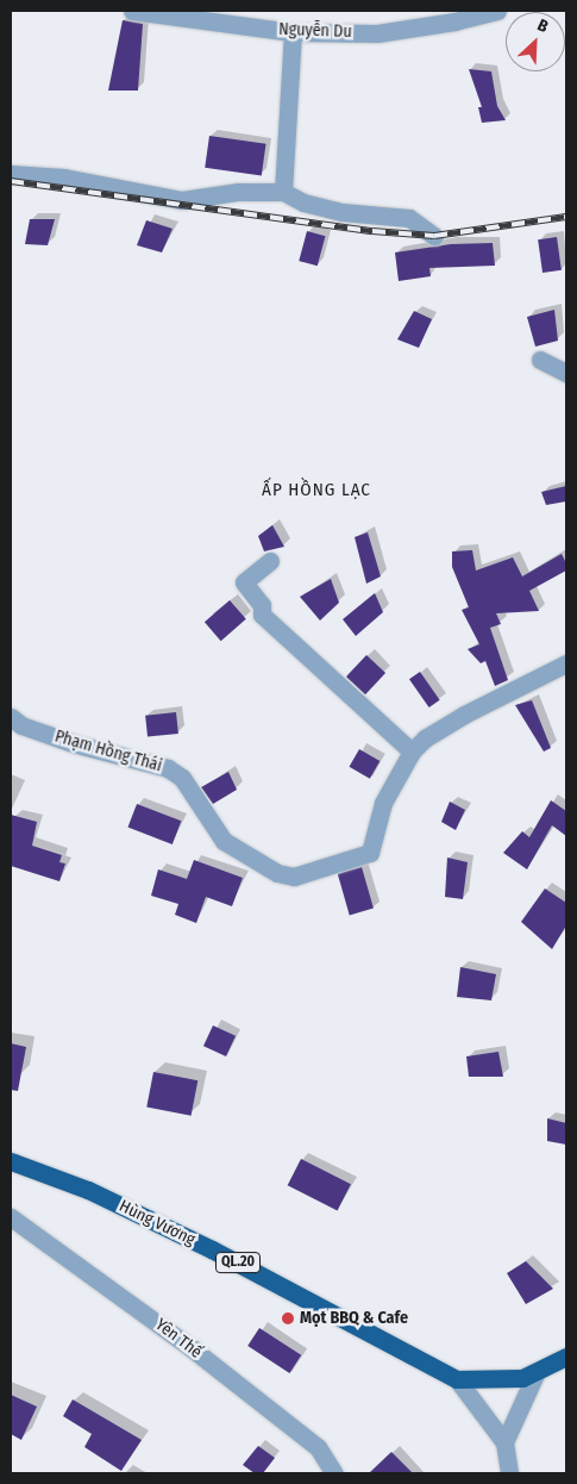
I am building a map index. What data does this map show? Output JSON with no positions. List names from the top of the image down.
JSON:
{
  "streets": {
    "highway": ["Hùng Vương", "QL.20"],
    "street": ["Nguyễn Du", "Phạm Hồng Thái", "Yên Thế"]
  },
  "districts": ["ẤP HỒNG LẠC"],
  "places": ["Mọt BBQ & Cafe"],
  "north": "top right"
}
